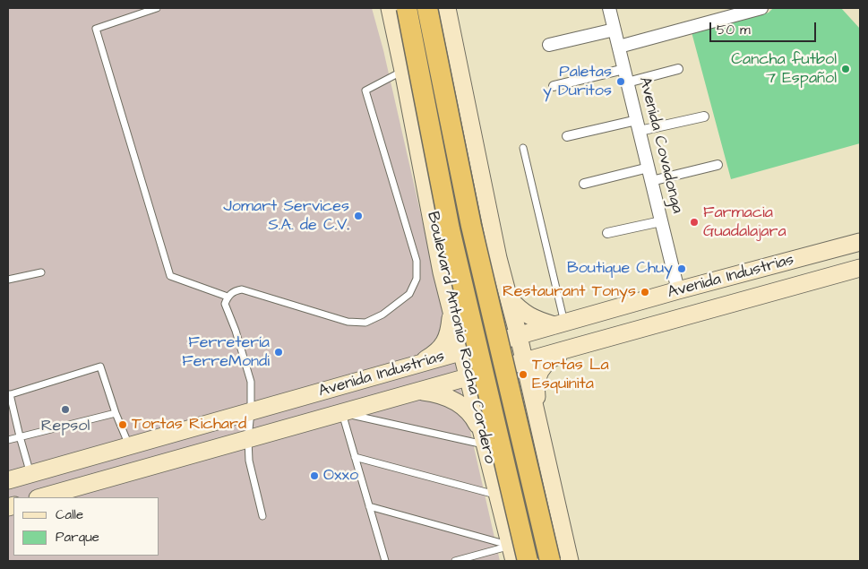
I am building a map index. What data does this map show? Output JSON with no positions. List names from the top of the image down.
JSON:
{
  "streets": {
    "highway": ["Boulevard Antonio Rocha Cordero"],
    "main road": ["Avenida Industrias"],
    "street": ["Avenida Covadonga"]
  },
  "crossings": [
    ["Avenida Covadonga", "Avenida Industrias"],
    ["Avenida Industrias", "Boulevard Antonio Rocha Cordero"]
  ],
  "places": [
    "Cancha futbol 7 Español",
    "Paletas y Duritos",
    "Jomart Services S.A. de C.V.",
    "Farmacia Guadalajara",
    "Boutique Chuy",
    "Restaurant Tonys",
    "Ferretería FerreMondi",
    "Tortas La Esquinita",
    "Repsol",
    "Tortas Richard",
    "Oxxo"
  ],
  "legend": ["Calle", "Parque"],
  "scale_bar": "50 m"
}
